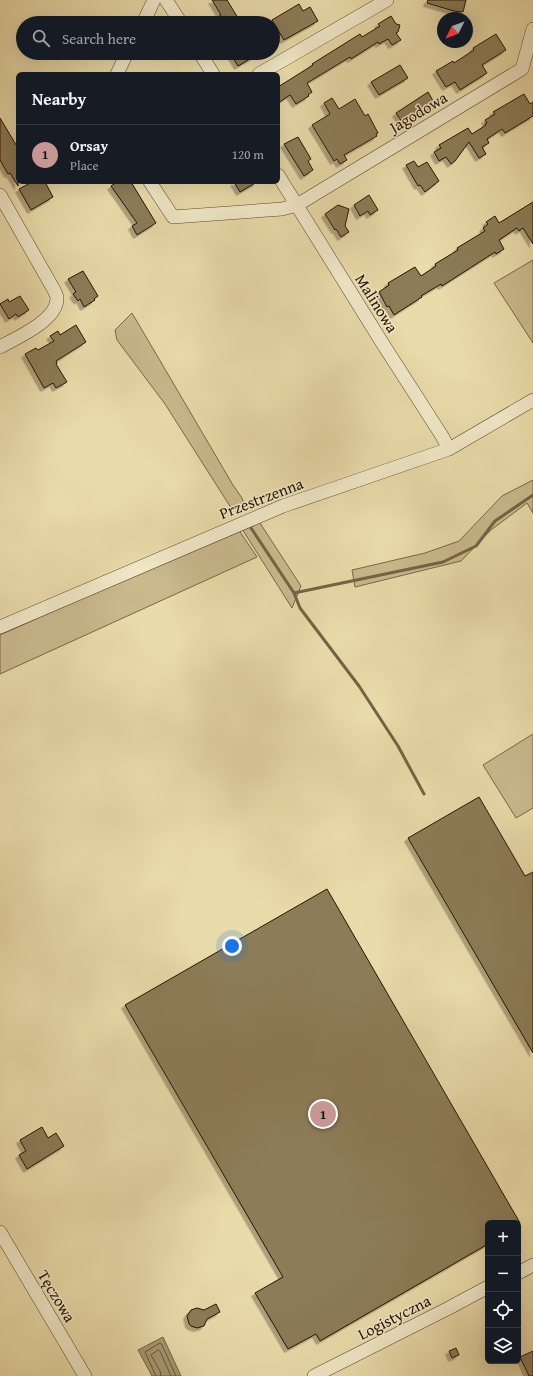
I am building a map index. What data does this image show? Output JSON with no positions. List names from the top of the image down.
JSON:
{
  "streets": {
    "street": [
      "Jagodowa",
      "Malinowa",
      "Przestrzenna",
      "Tęczowa",
      "Logistyczna"
    ]
  },
  "crossings": [
    ["Jagodowa", "Malinowa"],
    ["Malinowa", "Przestrzenna"]
  ],
  "north": "bottom left",
  "page": {
    "search": "Search here",
    "heading": "Nearby",
    "list": [
      {
        "mark": "1",
        "name": "Orsay",
        "note": "Place",
        "value": "120 m"
      }
    ],
    "pins": "1",
    "map_buttons": ["+", "−"]
  }
}
